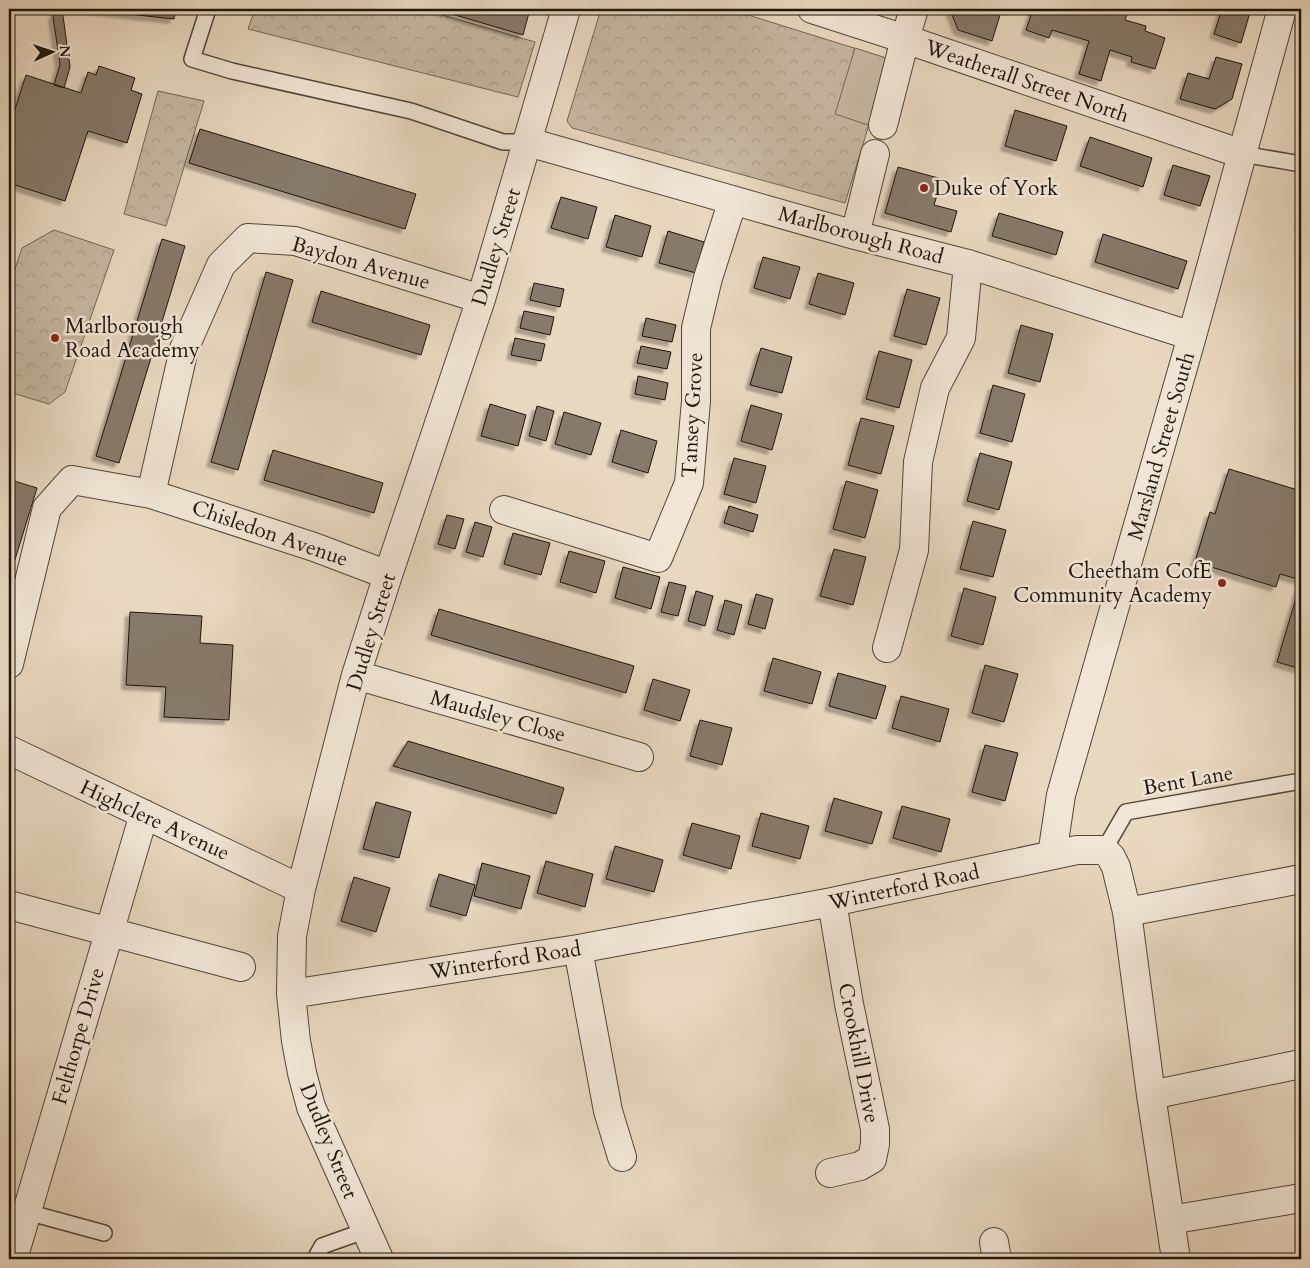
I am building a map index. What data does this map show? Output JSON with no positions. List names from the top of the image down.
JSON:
{
  "streets": {
    "street": [
      "Weatherall Street North",
      "Marlborough Road",
      "Dudley Street",
      "Baydon Avenue",
      "Tansey Grove",
      "Marsland Street South",
      "Chisledon Avenue",
      "Maudsley Close",
      "Highclere Avenue",
      "Winterford Road",
      "Felthorpe Drive",
      "Crookhill Drive"
    ],
    "lane": ["Bent Lane"]
  },
  "crossings": [
    ["Weatherall Street North", "Marsland Street South"],
    ["Marlborough Road", "Dudley Street"],
    ["Marlborough Road", "Tansey Grove"],
    ["Marlborough Road", "Marsland Street South"],
    ["Dudley Street", "Baydon Avenue"],
    ["Dudley Street", "Chisledon Avenue"],
    ["Dudley Street", "Maudsley Close"],
    ["Dudley Street", "Highclere Avenue"],
    ["Dudley Street", "Winterford Road"],
    ["Baydon Avenue", "Chisledon Avenue"],
    ["Marsland Street South", "Winterford Road"],
    ["Bent Lane", "Winterford Road"],
    ["Highclere Avenue", "Felthorpe Drive"],
    ["Winterford Road", "Crookhill Drive"]
  ],
  "places": ["Duke of York", "Marlborough Road Academy", "Cheetham CofE Community Academy"],
  "north": "right"
}
